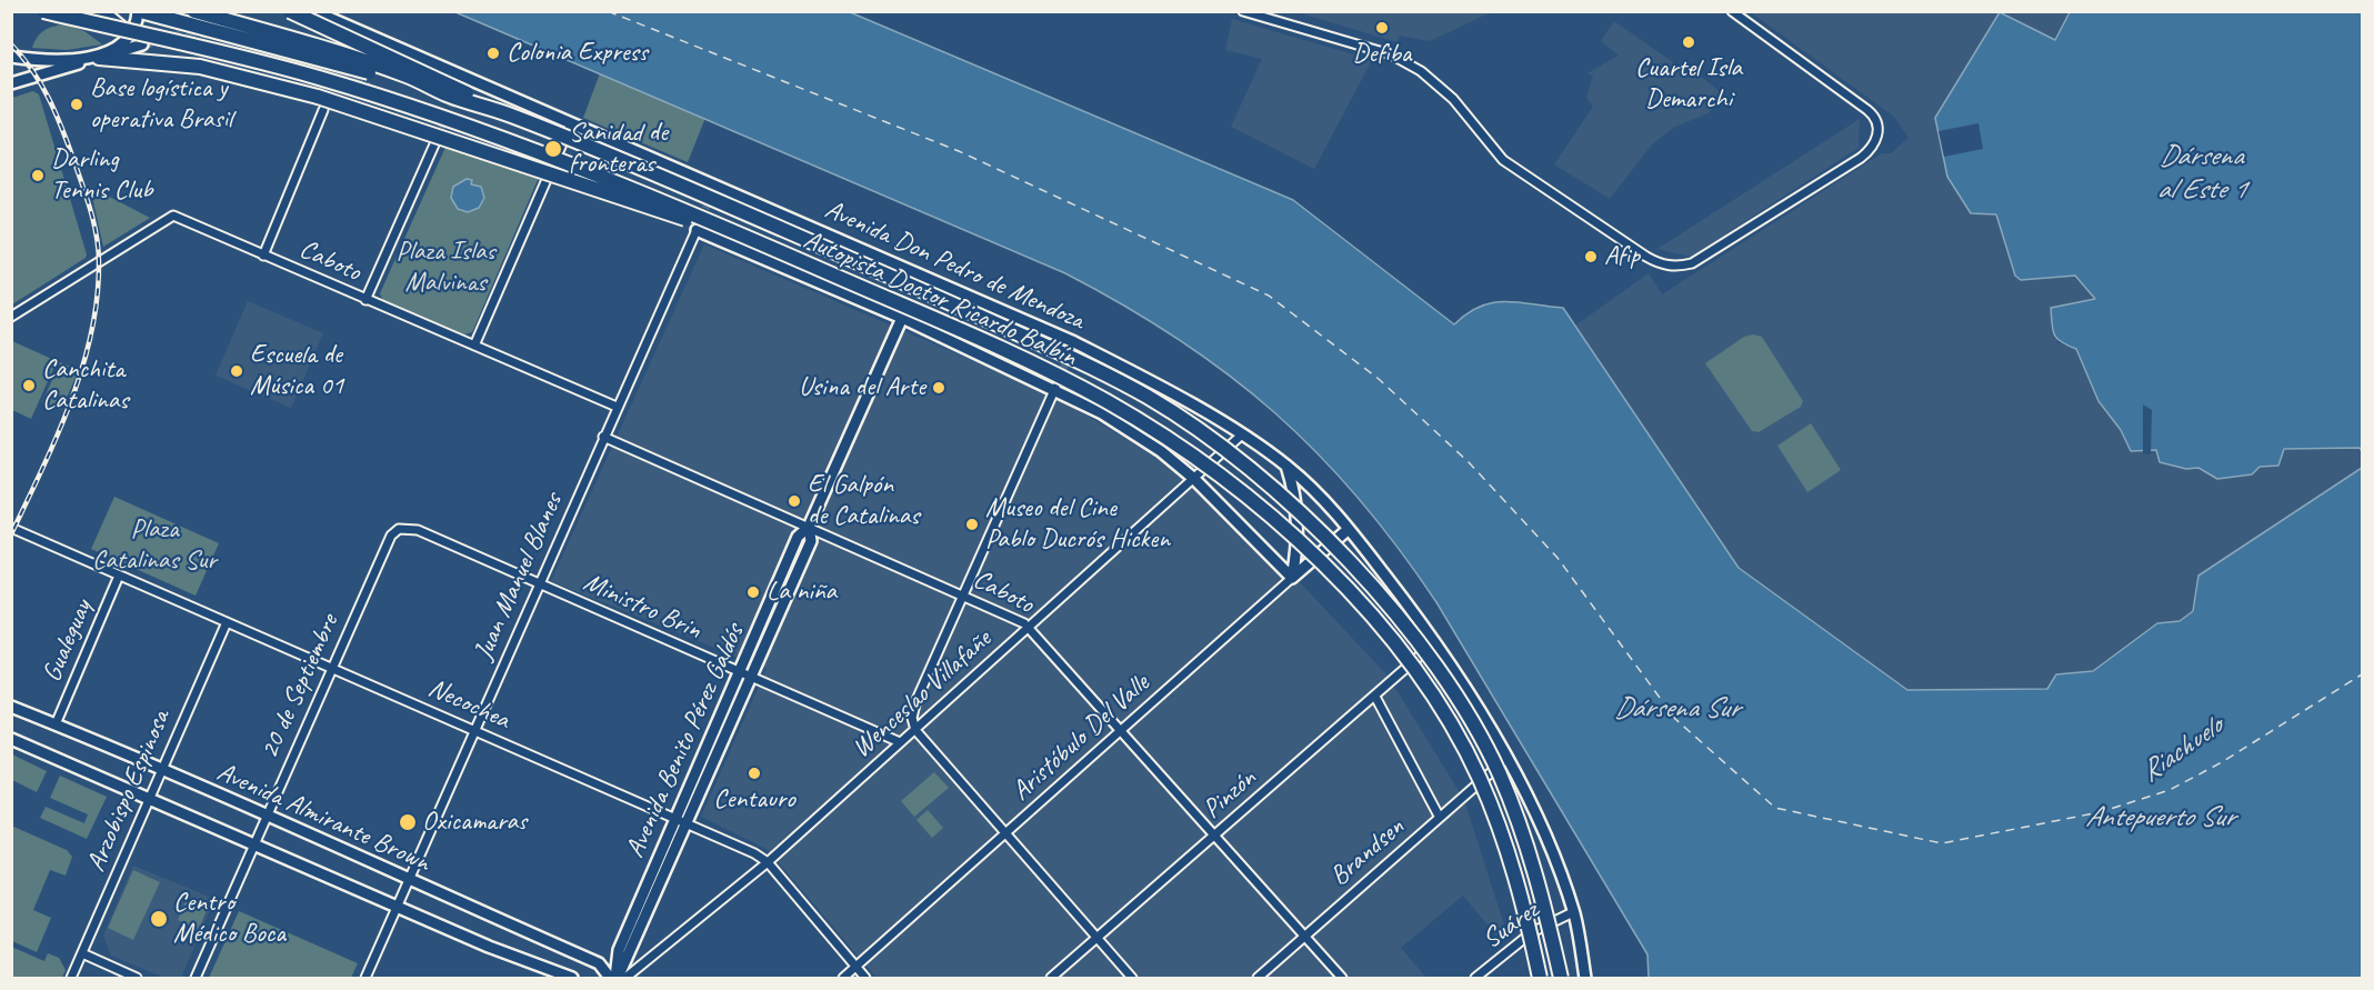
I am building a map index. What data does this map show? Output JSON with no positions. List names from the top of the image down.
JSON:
{
  "streets": {
    "highway": ["Autopista Doctor Ricardo Balbín"],
    "main road": [
      "Avenida Don Pedro de Mendoza",
      "Aristóbulo Del Valle",
      "Avenida Benito Pérez Galdós",
      "Avenida Almirante Brown"
    ],
    "street": [
      "Caboto",
      "Juan Manuel Blanes",
      "Ministro Brin",
      "Gualeguay",
      "20 de Septiembre",
      "Wenceslao Villafañe",
      "Necochea",
      "Arzobispo Espinosa",
      "Pinzón",
      "Brandsen",
      "Suárez"
    ]
  },
  "crossings": [
    ["Caboto", "Juan Manuel Blanes"],
    ["Caboto", "Wenceslao Villafañe"],
    ["Caboto", "Aristóbulo Del Valle"],
    ["Caboto", "Avenida Benito Pérez Galdós"],
    ["Caboto", "Pinzón"],
    ["Caboto", "Brandsen"],
    ["Avenida Don Pedro de Mendoza", "Autopista Doctor Ricardo Balbín"],
    ["Avenida Don Pedro de Mendoza", "Wenceslao Villafañe"],
    ["Avenida Don Pedro de Mendoza", "Aristóbulo Del Valle"],
    ["Avenida Don Pedro de Mendoza", "Pinzón"],
    ["Avenida Don Pedro de Mendoza", "Brandsen"],
    ["Avenida Don Pedro de Mendoza", "Suárez"],
    ["Juan Manuel Blanes", "Ministro Brin"],
    ["Juan Manuel Blanes", "Necochea"],
    ["Juan Manuel Blanes", "Avenida Almirante Brown"],
    ["Ministro Brin", "20 de Septiembre"],
    ["Ministro Brin", "Wenceslao Villafañe"],
    ["Ministro Brin", "Avenida Benito Pérez Galdós"],
    ["Gualeguay", "Necochea"],
    ["Gualeguay", "Avenida Almirante Brown"],
    ["20 de Septiembre", "Necochea"],
    ["20 de Septiembre", "Avenida Almirante Brown"],
    ["Wenceslao Villafañe", "Necochea"],
    ["Necochea", "Aristóbulo Del Valle"],
    ["Necochea", "Avenida Benito Pérez Galdós"],
    ["Necochea", "Arzobispo Espinosa"],
    ["Avenida Benito Pérez Galdós", "Avenida Almirante Brown"],
    ["Arzobispo Espinosa", "Avenida Almirante Brown"]
  ],
  "water": [
    "Dársena al Este 1",
    "Dársena Sur",
    "Riachuelo",
    "Antepuerto Sur"
  ],
  "parks": ["Plaza Islas Malvinas", "Plaza Catalinas Sur"],
  "places": [
    "Defiba",
    "Cuartel Isla Demarchi",
    "Colonia Express",
    "Base logística y operativa Brasil",
    "Sanidad de fronteras",
    "Darling Tennis Club",
    "Afip",
    "Escuela de Música 01",
    "Canchita Catalinas",
    "Usina del Arte",
    "El Galpón de Catalinas",
    "Museo del Cine Pablo Ducrós Hicken",
    "La niña",
    "Centauro",
    "Oxicamaras",
    "Centro Médico Boca"
  ]
}
